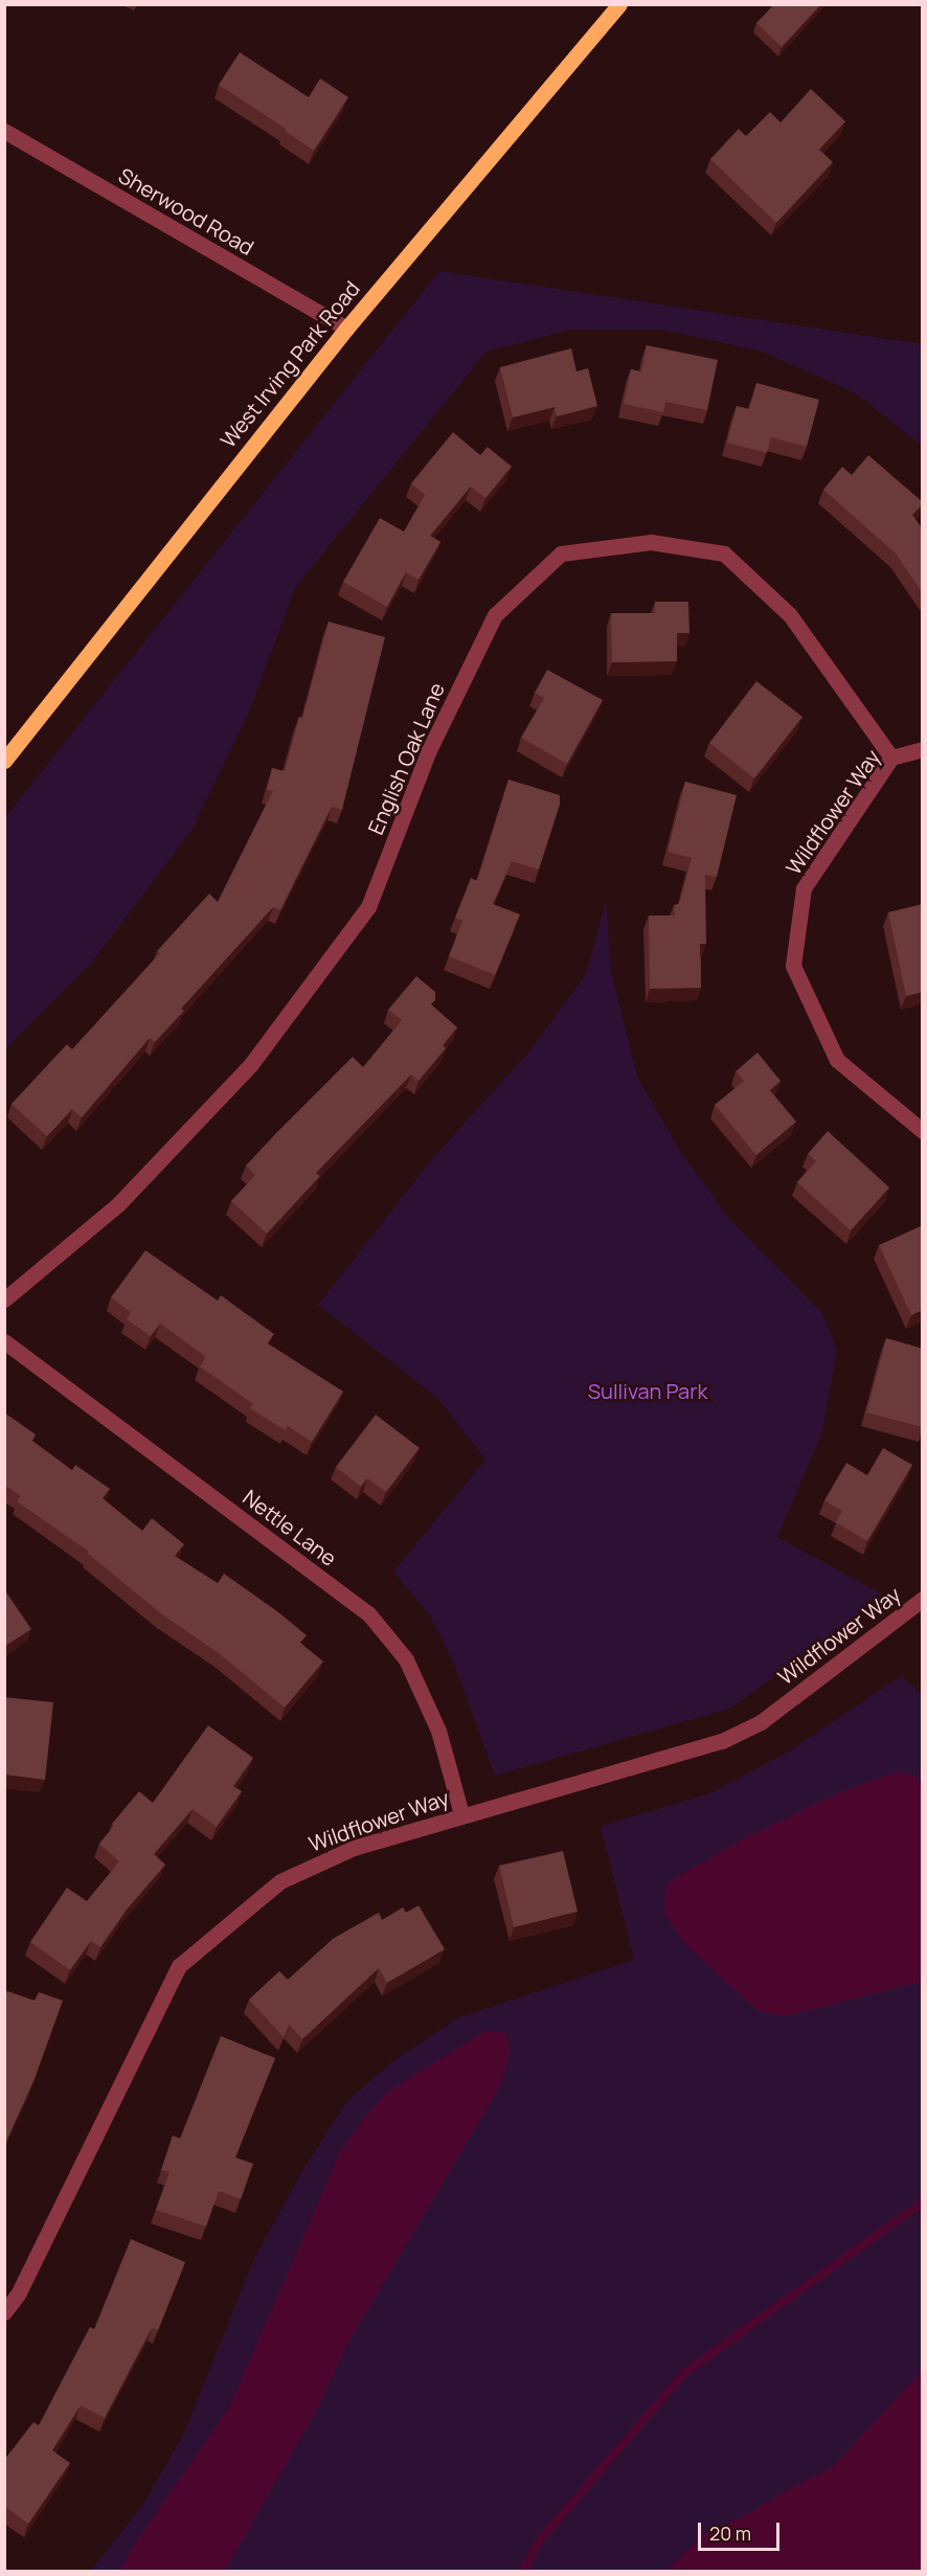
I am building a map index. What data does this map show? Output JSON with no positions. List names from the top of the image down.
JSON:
{
  "streets": {
    "main road": ["West Irving Park Road"],
    "street": [
      "Sherwood Road",
      "English Oak Lane",
      "Wildflower Way",
      "Nettle Lane"
    ]
  },
  "crossings": [
    ["Sherwood Road", "West Irving Park Road"],
    ["English Oak Lane", "Wildflower Way"],
    ["Wildflower Way", "Nettle Lane"]
  ],
  "parks": ["Sullivan Park"],
  "scale_bar": "20 m"
}
